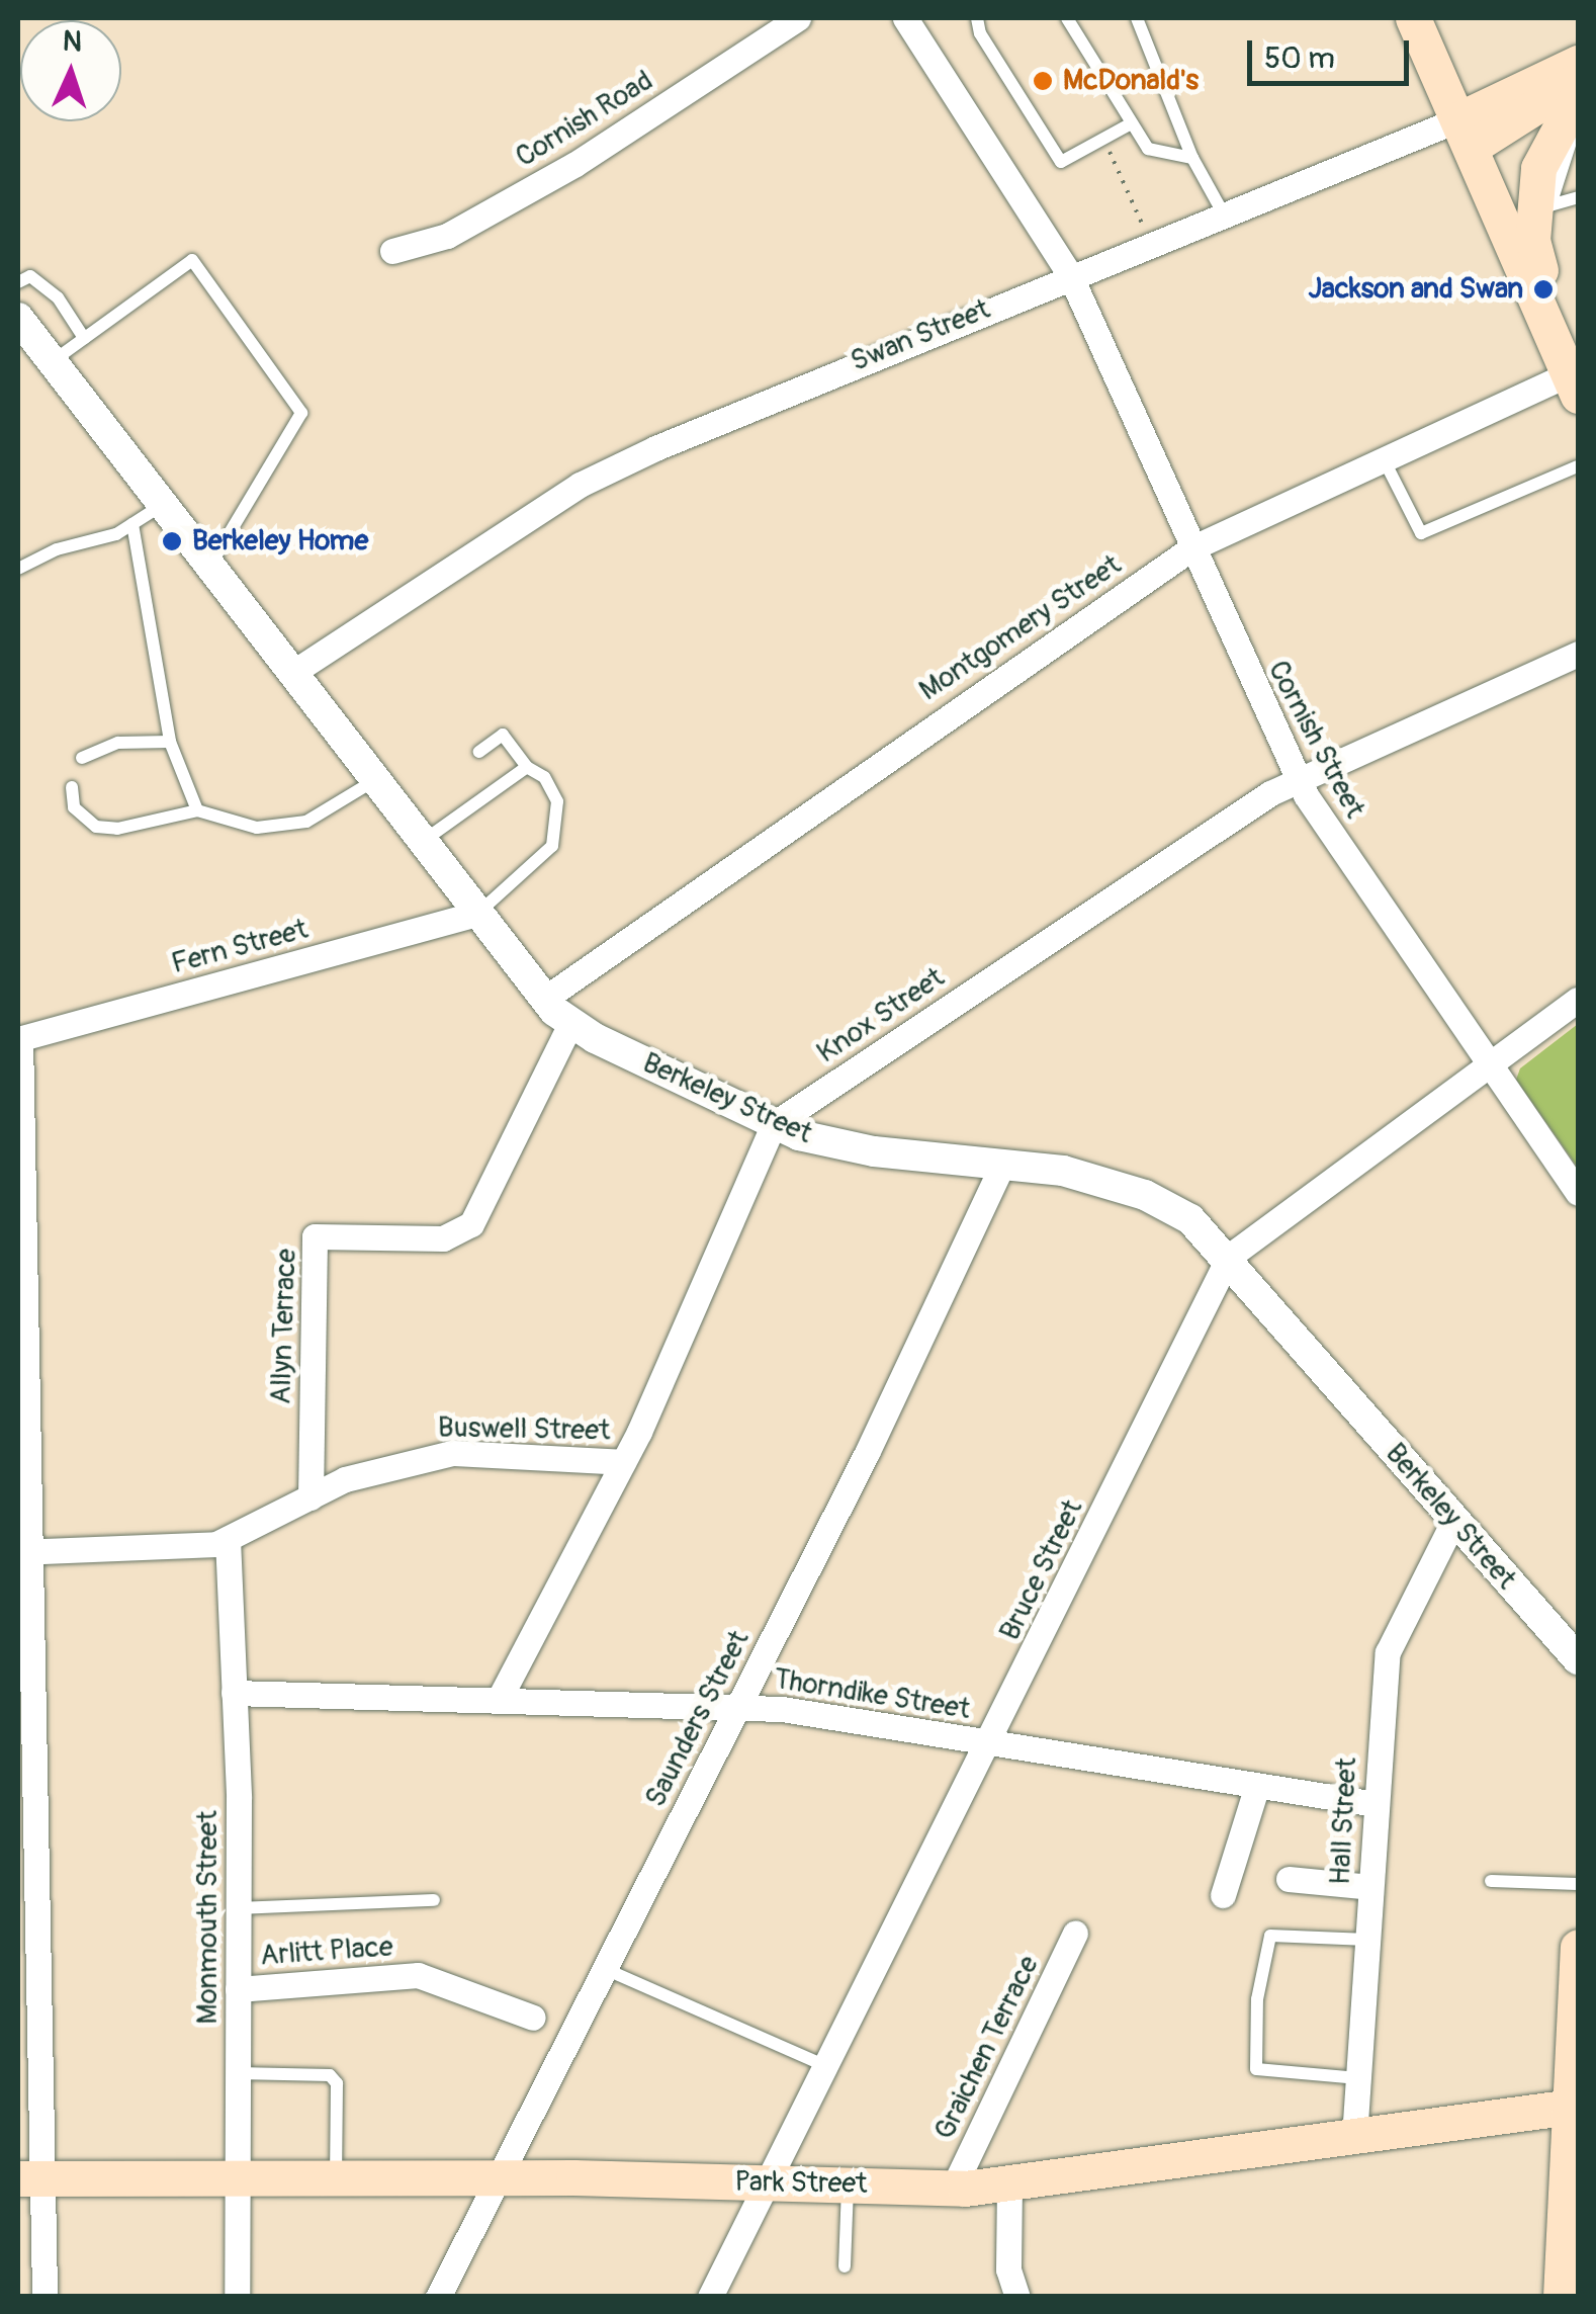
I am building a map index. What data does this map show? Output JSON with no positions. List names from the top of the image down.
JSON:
{
  "streets": {
    "main road": ["Swan Street", "Park Street"],
    "street": [
      "Cornish Road",
      "Montgomery Street",
      "Cornish Street",
      "Fern Street",
      "Knox Street",
      "Berkeley Street",
      "Allyn Terrace",
      "Buswell Street",
      "Bruce Street",
      "Thorndike Street",
      "Saunders Street",
      "Hall Street",
      "Monmouth Street",
      "Arlitt Place",
      "Graichen Terrace"
    ]
  },
  "crossings": [
    ["Swan Street", "Cornish Street"],
    ["Swan Street", "Berkeley Street"],
    ["Montgomery Street", "Cornish Street"],
    ["Montgomery Street", "Berkeley Street"],
    ["Cornish Street", "Knox Street"],
    ["Cornish Street", "Bruce Street"],
    ["Fern Street", "Berkeley Street"],
    ["Knox Street", "Berkeley Street"],
    ["Berkeley Street", "Allyn Terrace"],
    ["Berkeley Street", "Bruce Street"],
    ["Berkeley Street", "Saunders Street"],
    ["Berkeley Street", "Hall Street"],
    ["Allyn Terrace", "Buswell Street"],
    ["Buswell Street", "Monmouth Street"],
    ["Bruce Street", "Thorndike Street"],
    ["Bruce Street", "Park Street"],
    ["Thorndike Street", "Saunders Street"],
    ["Thorndike Street", "Hall Street"],
    ["Thorndike Street", "Monmouth Street"],
    ["Saunders Street", "Park Street"],
    ["Hall Street", "Park Street"],
    ["Monmouth Street", "Arlitt Place"],
    ["Monmouth Street", "Park Street"],
    ["Graichen Terrace", "Park Street"]
  ],
  "places": ["McDonald's", "Jackson and Swan", "Berkeley Home"],
  "scale_bar": "50 m",
  "north": "top"
}
